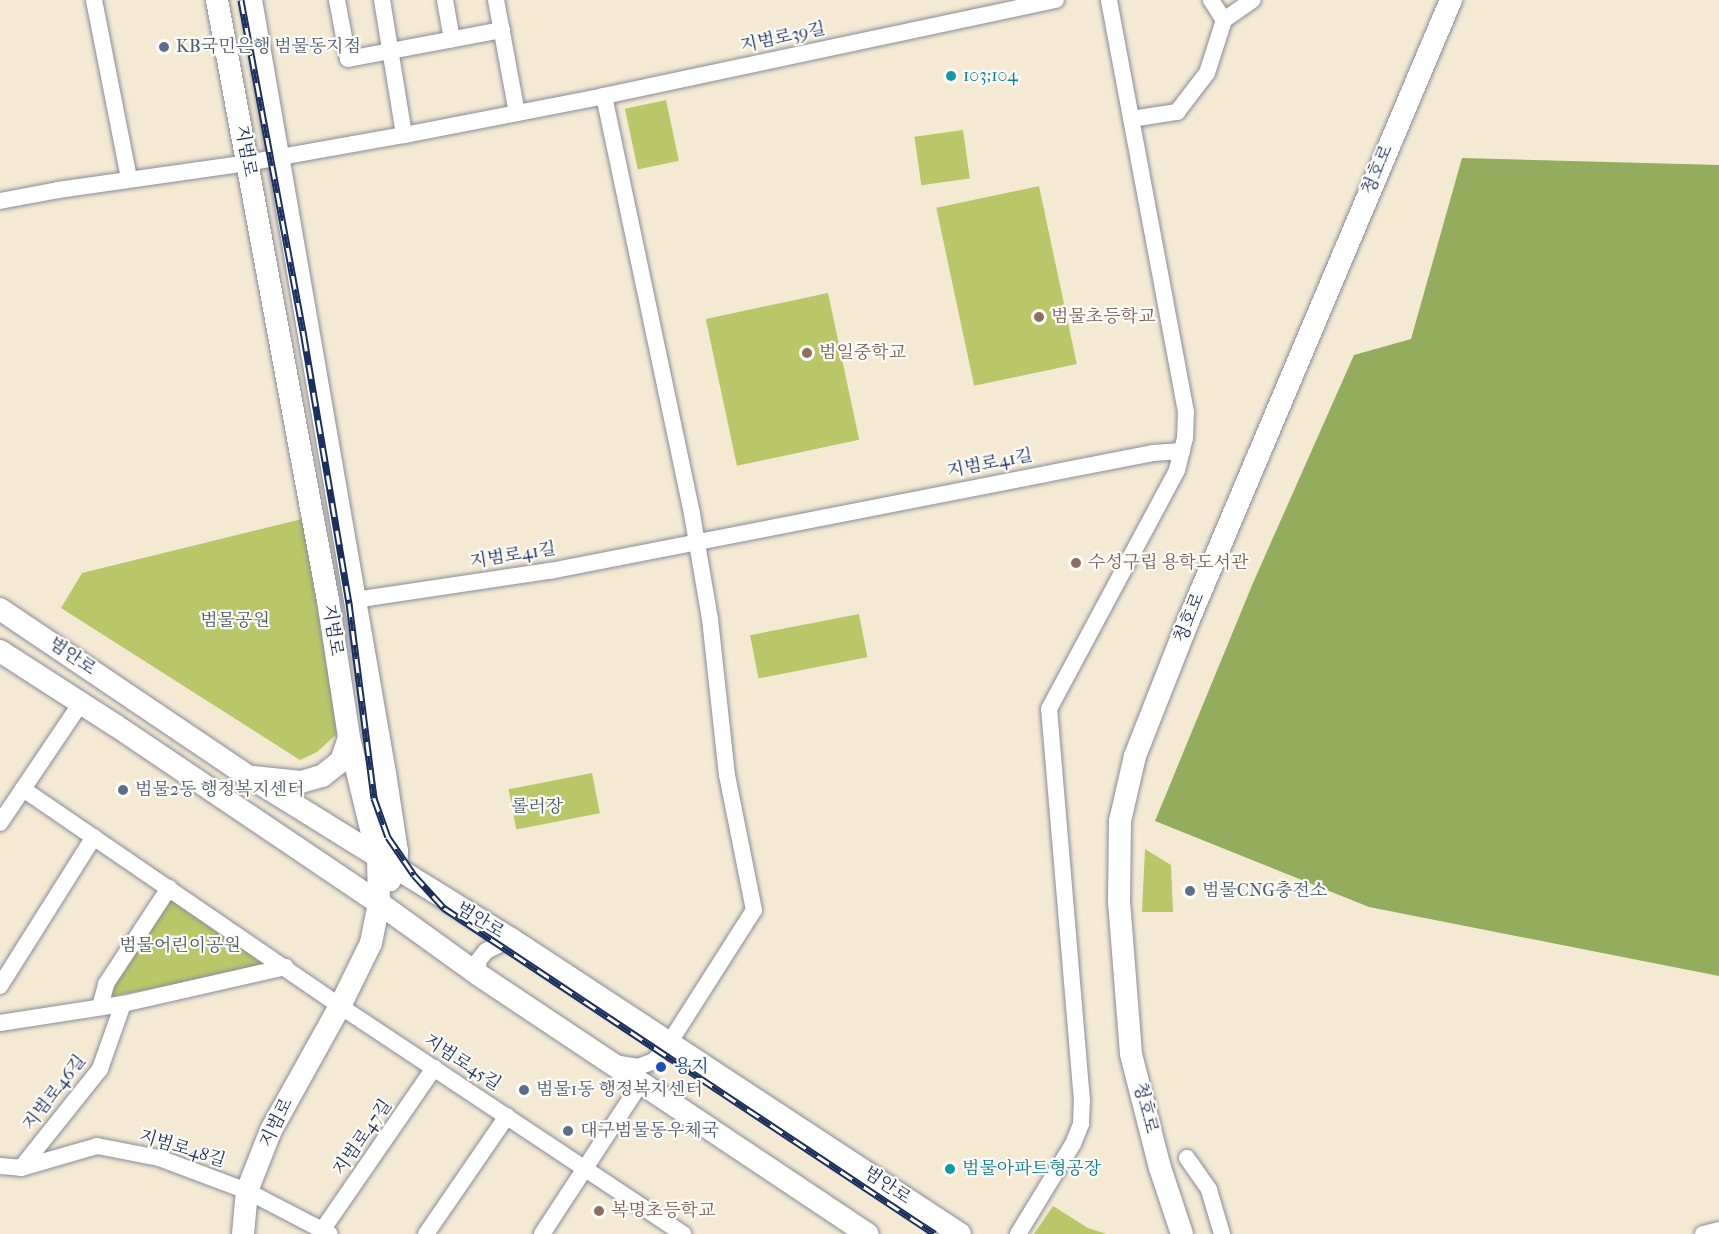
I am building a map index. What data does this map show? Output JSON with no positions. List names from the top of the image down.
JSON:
{
  "streets": {
    "main road": ["지범로", "청호로", "범안로"],
    "street": [
      "지범로39길",
      "지범로41길",
      "지범로45길",
      "지범로46길",
      "지범로47길",
      "지범로48길"
    ]
  },
  "crossings": [
    ["지범로39길", "지범로"],
    ["지범로", "범안로"],
    ["지범로", "지범로45길"],
    ["지범로", "지범로47길"],
    ["지범로", "지범로48길"],
    ["지범로45길", "지범로47길"],
    ["지범로46길", "지범로48길"],
    ["지범로47길", "지범로48길"]
  ],
  "parks": ["범물공원", "롤러장", "범물어린이공원"],
  "places": [
    "KB국민은행 범물동지점",
    "103;104",
    "범물초등학교",
    "범일중학교",
    "수성구립 용학도서관",
    "범물2동 행정복지센터",
    "범물CNG충전소",
    "용지",
    "범물1동 행정복지센터",
    "대구범물동우체국",
    "범물아파트형공장",
    "복명초등학교"
  ]
}
